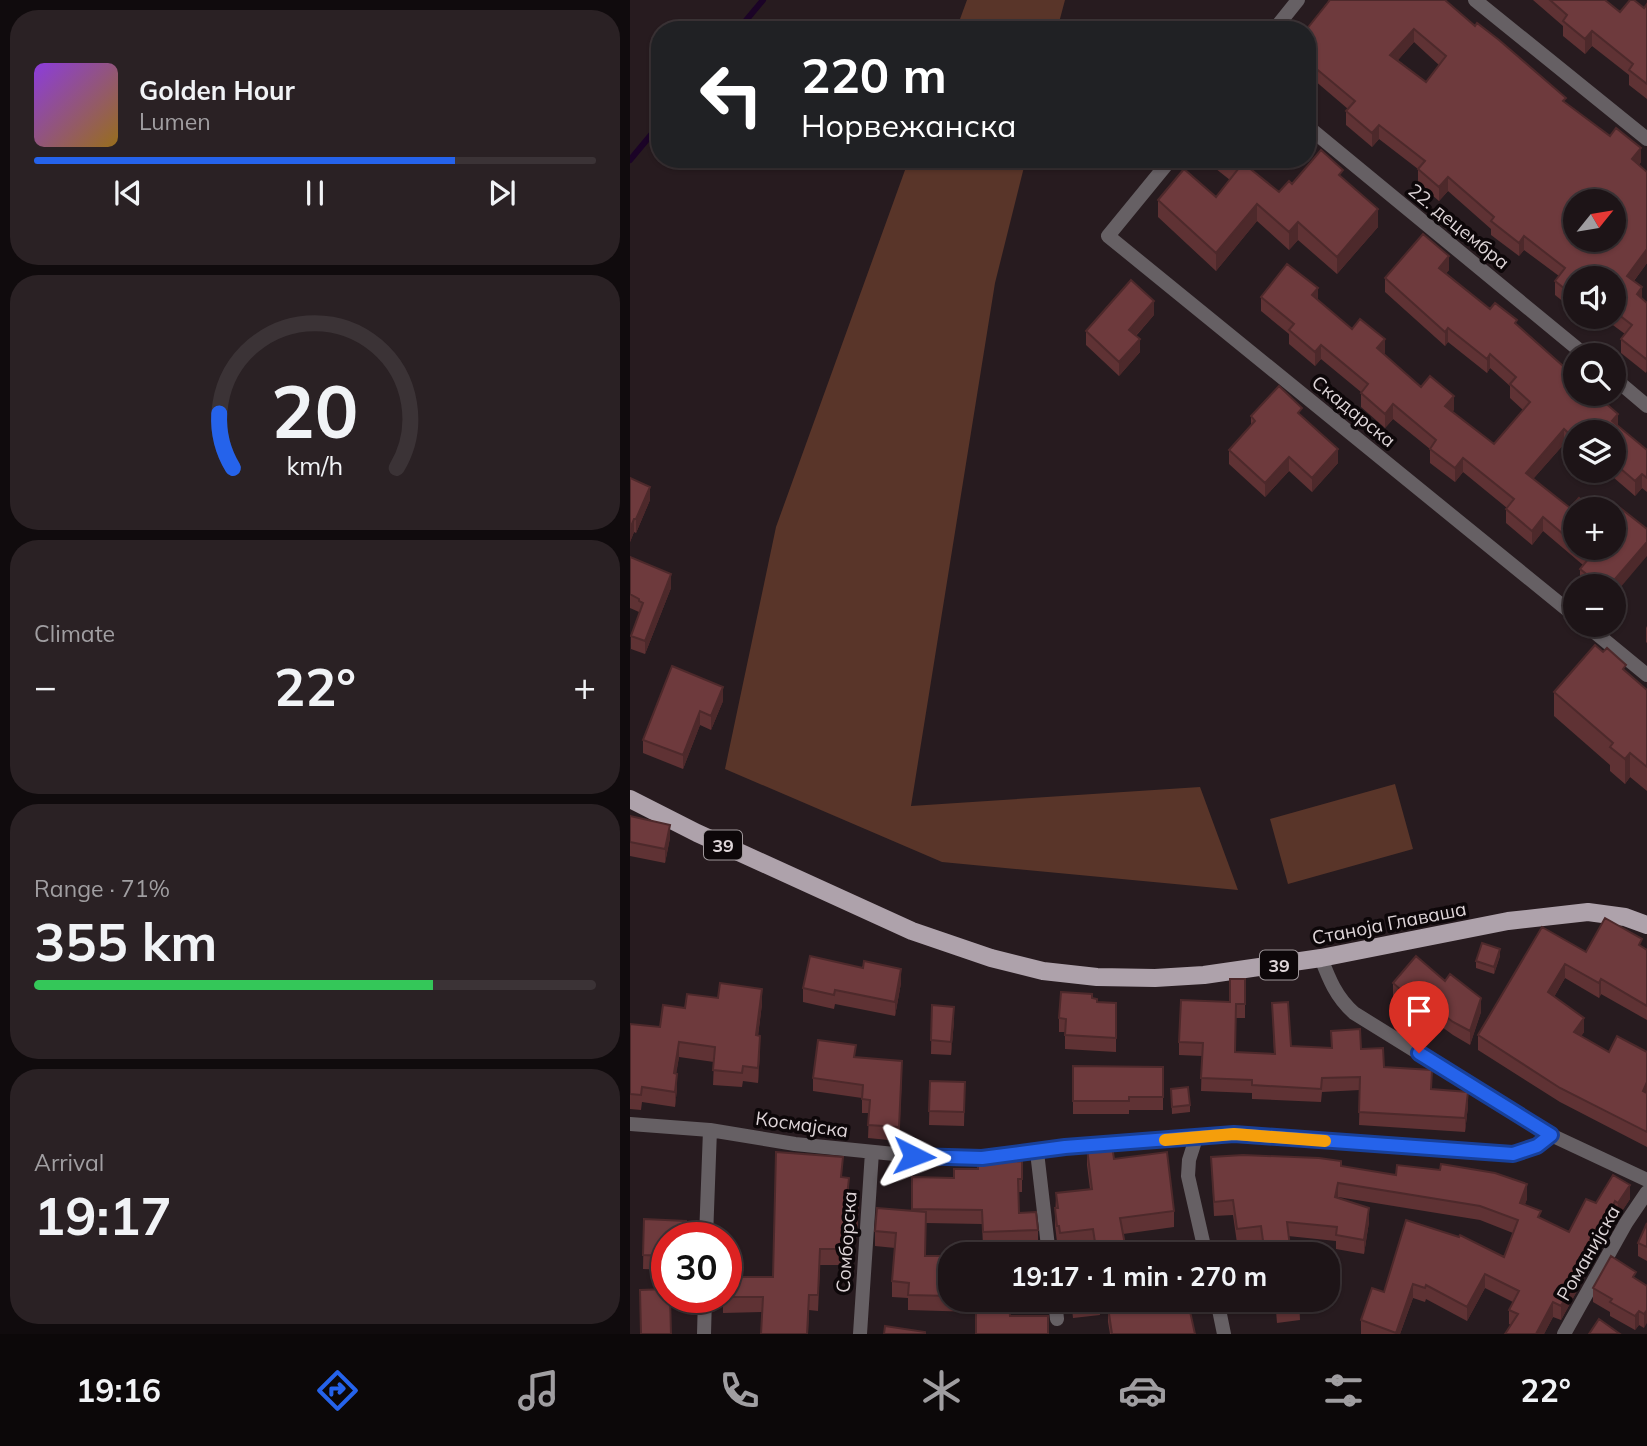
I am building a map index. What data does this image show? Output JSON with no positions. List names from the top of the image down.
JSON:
{
  "streets": {
    "main road": ["39", "Станоја Главаша"],
    "street": [
      "22. децембра",
      "Скадарска",
      "Космајска",
      "Сомборска",
      "Романијска"
    ]
  },
  "crossings": [
    ["Космајска", "Сомборска"]
  ],
  "north": "top right",
  "page": {
    "turn": ["220 m", "Норвежанска"],
    "song": ["Golden Hour", "Lumen"],
    "map_buttons": ["+", "−"],
    "tile": [
      "Climate",
      ["Range · 71%", "355 km"],
      ["Arrival", "19:17"]
    ],
    "heat": ["−", "22°", "+"],
    "limit": "30",
    "trip": "19:17 · 1 min · 270 m",
    "tabs": ["19:16", "22°"],
    "gauge": ["20", "km/h"]
  }
}
